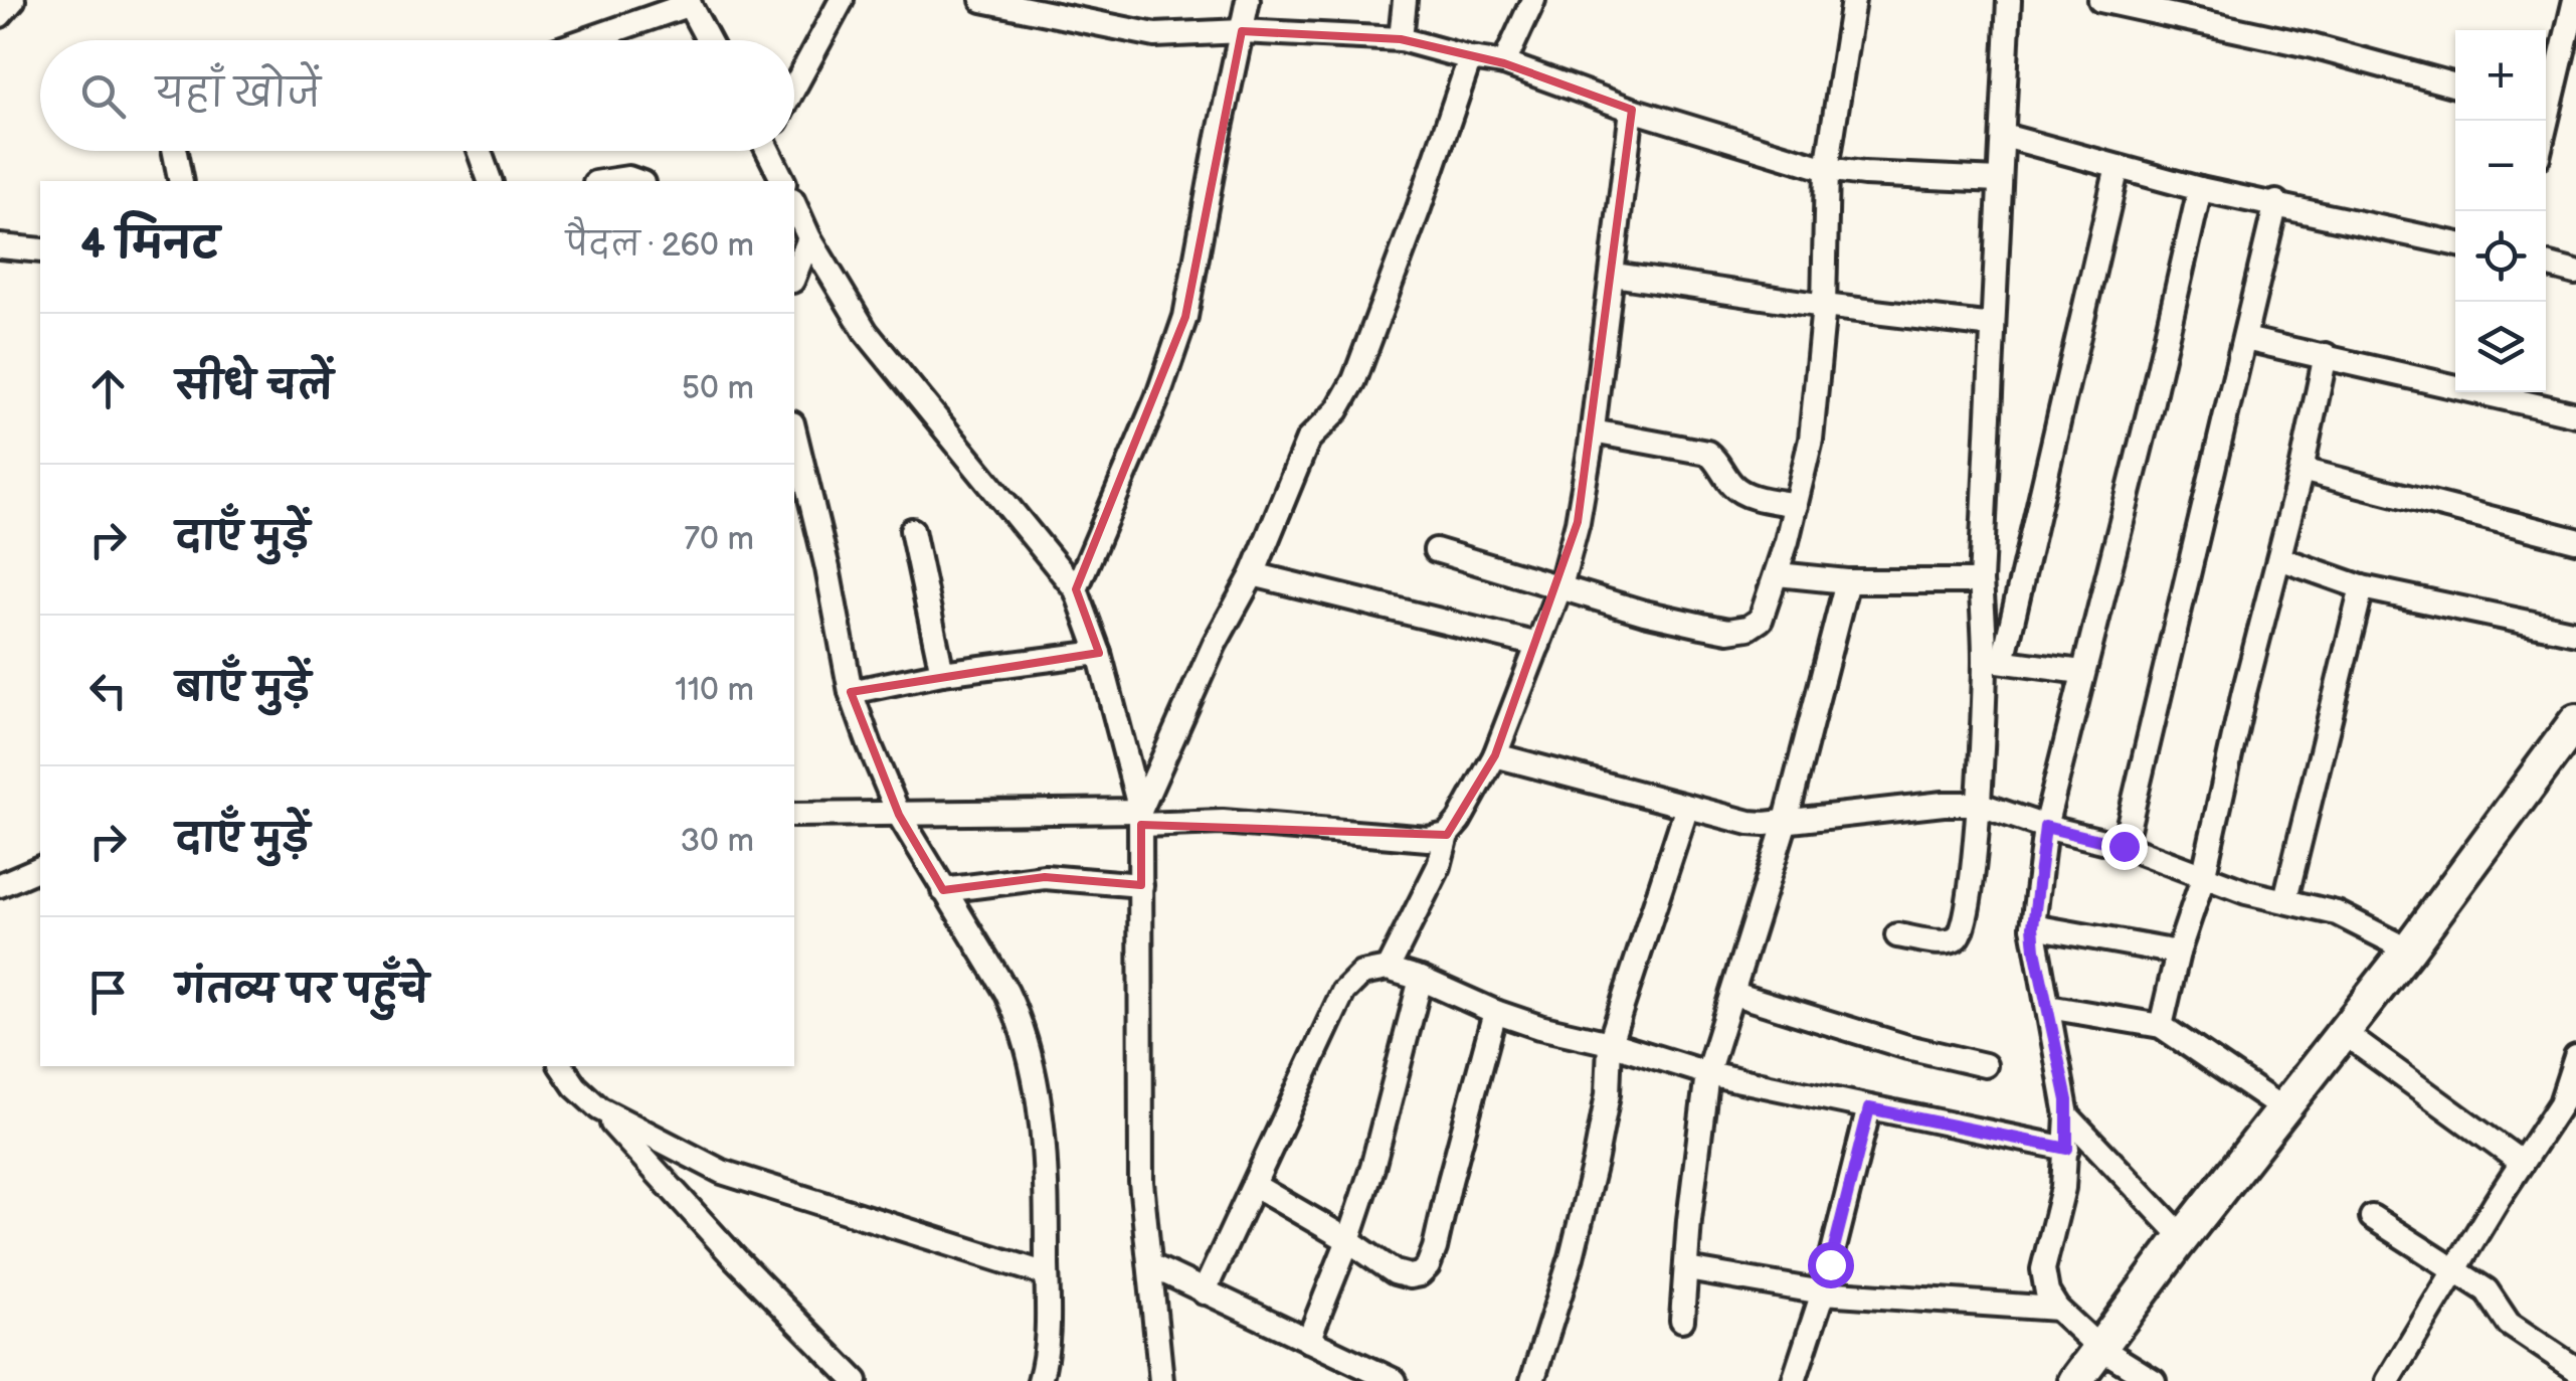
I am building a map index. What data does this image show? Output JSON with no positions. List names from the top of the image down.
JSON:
{
  "page": {
    "map_buttons": ["+", "−"],
    "search": "यहाँ खोजें",
    "heading": ["4 मिनट", "पैदल · 260 m"],
    "list": [
      ["सीधे चलें", "50 m"],
      ["दाएँ मुड़ें", "70 m"],
      ["बाएँ मुड़ें", "110 m"],
      ["दाएँ मुड़ें", "30 m"],
      "गंतव्य पर पहुँचे"
    ]
  }
}
